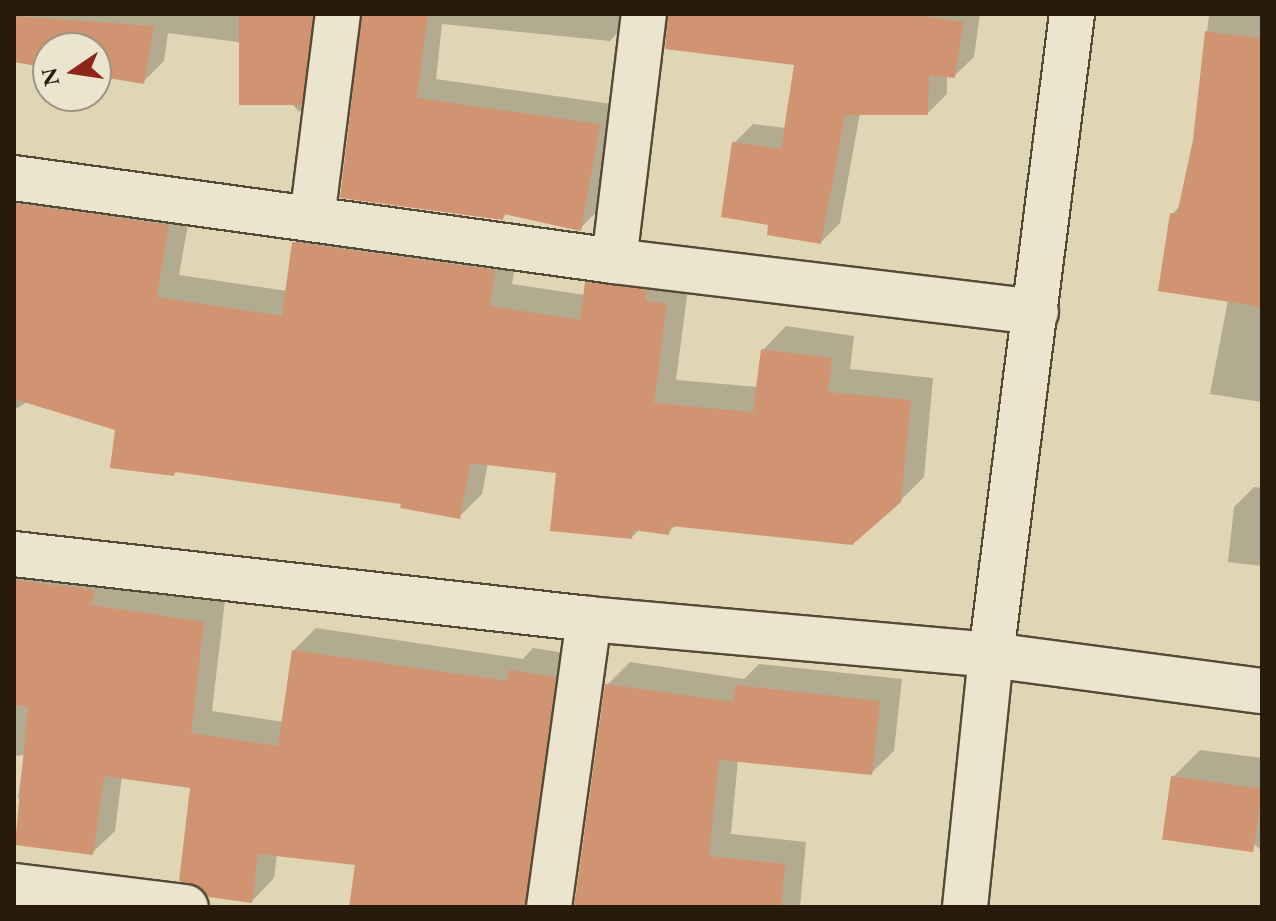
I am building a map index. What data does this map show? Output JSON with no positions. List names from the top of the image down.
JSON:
{
  "north": "left"
}
